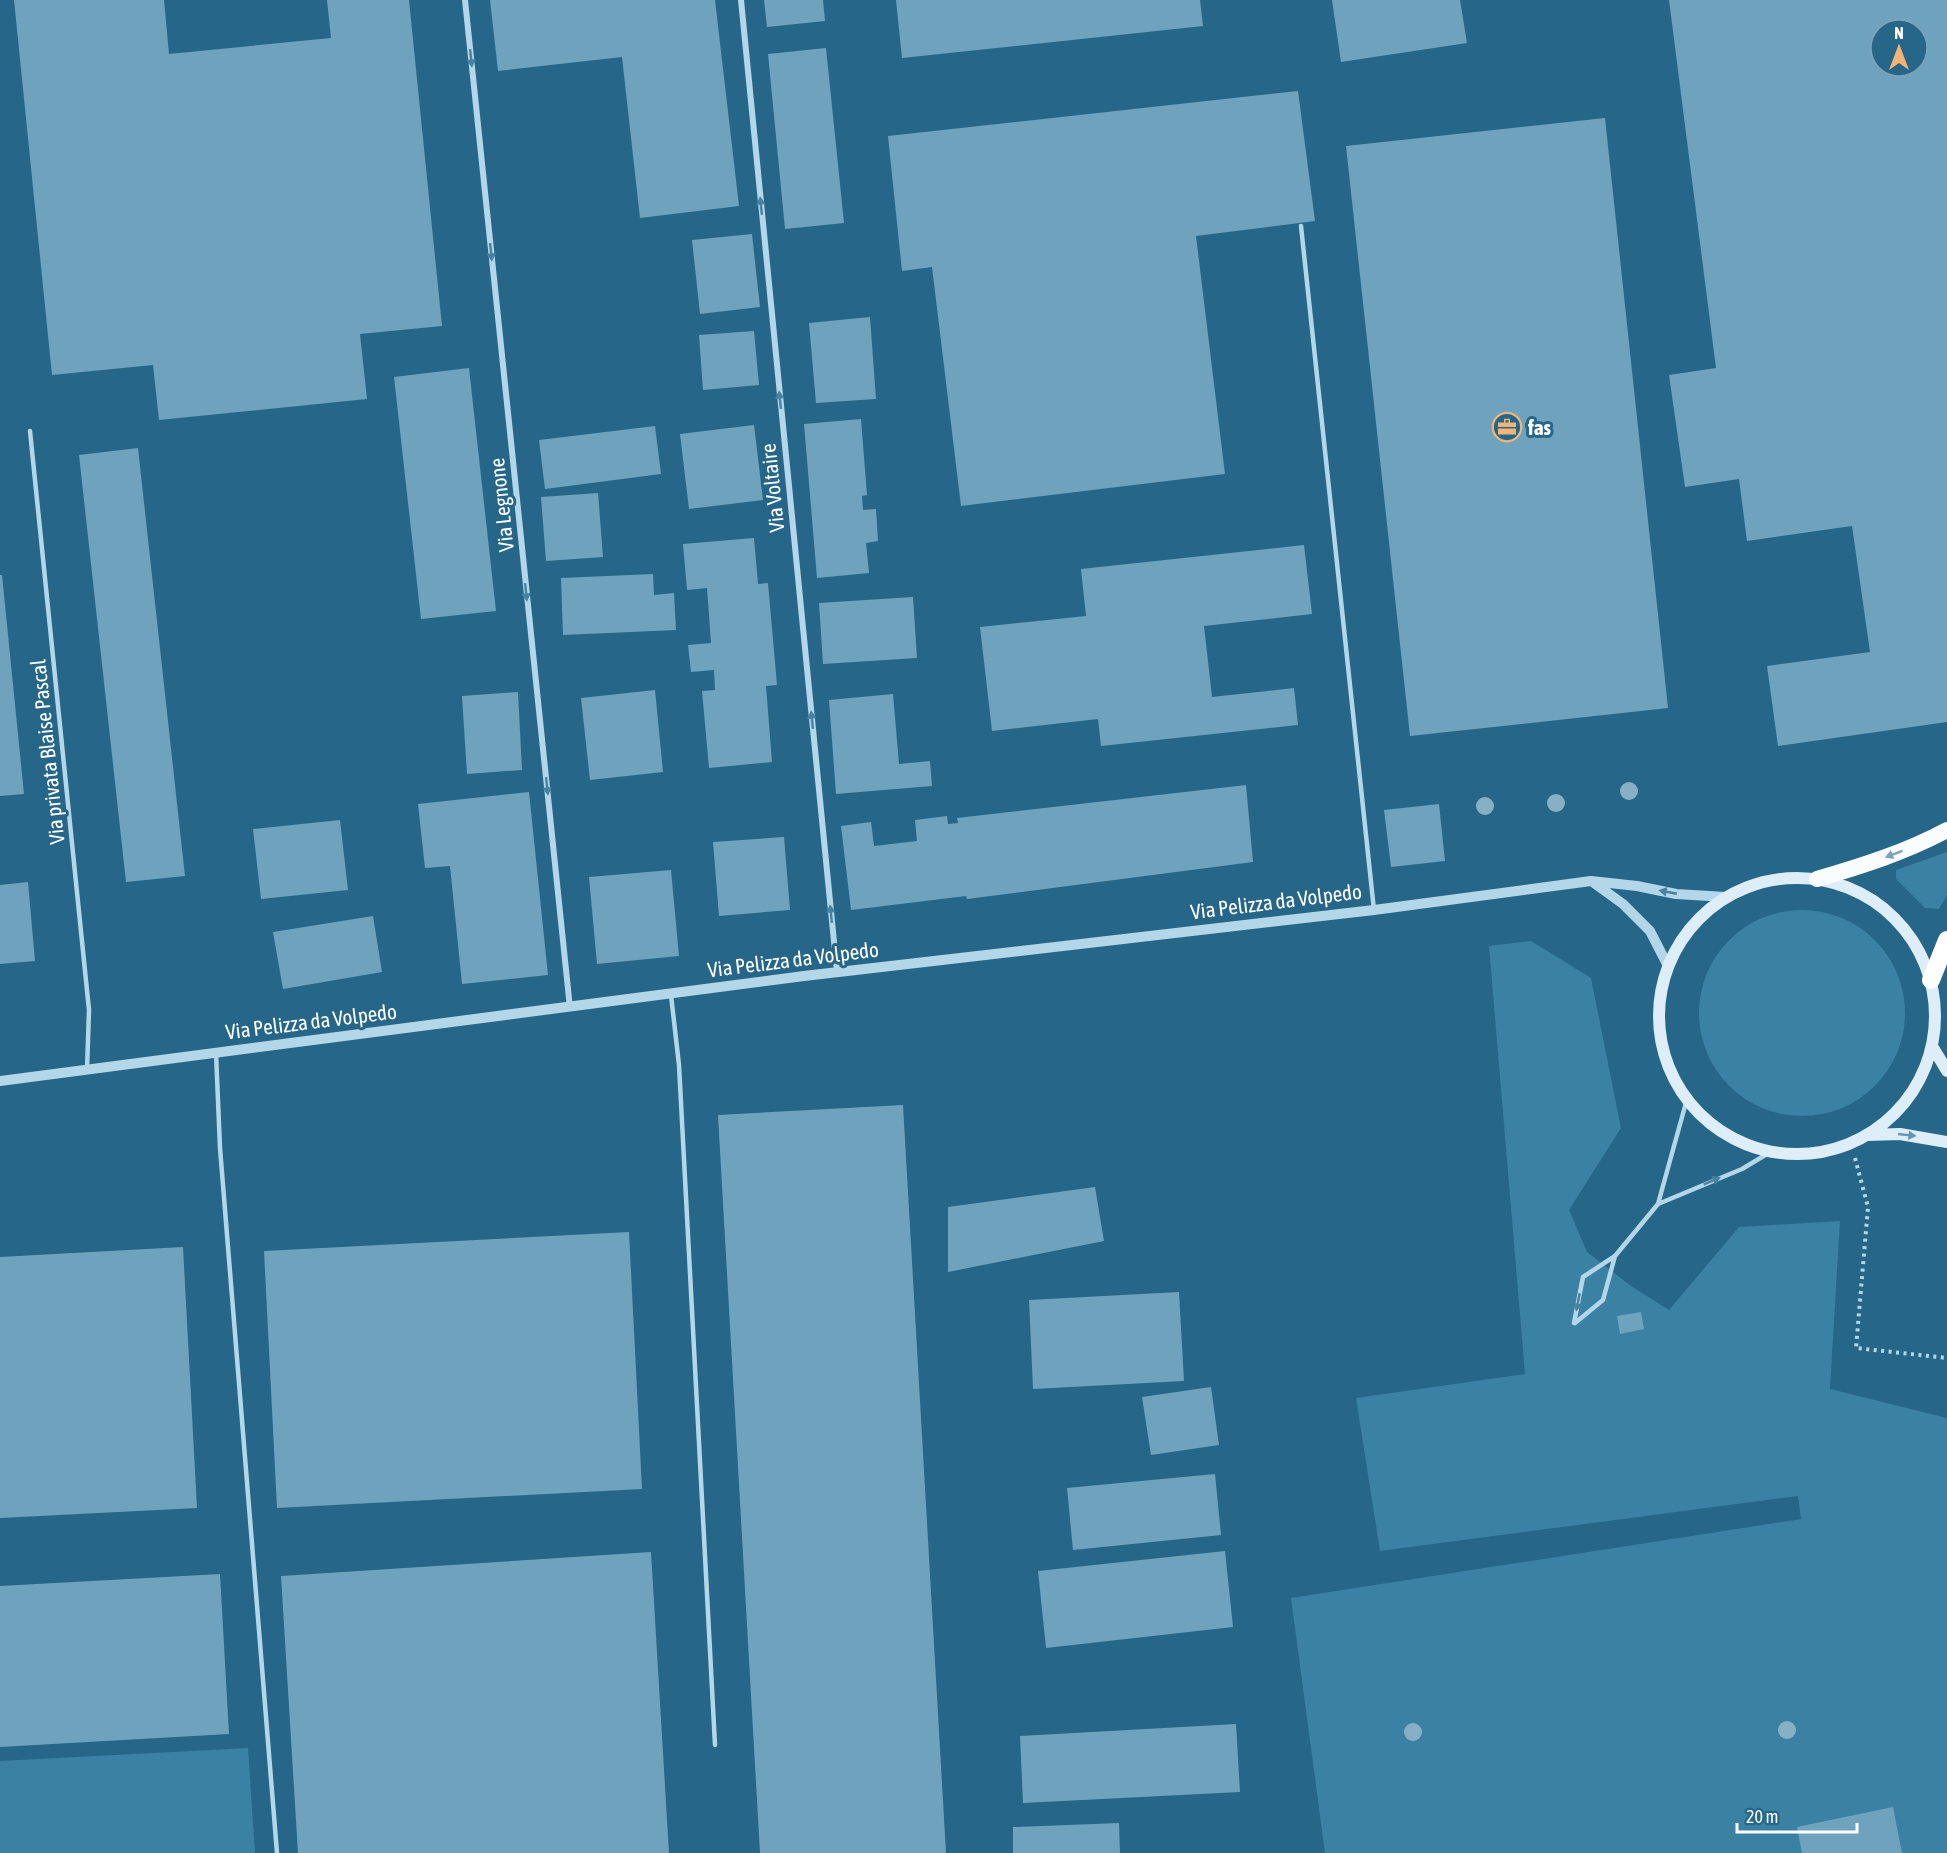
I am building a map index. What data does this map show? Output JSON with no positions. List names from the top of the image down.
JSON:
{
  "streets": {
    "street": ["Via Voltaire", "Via Legnone", "Via Pelizza da Volpedo"],
    "lane": ["Via privata Blaise Pascal"]
  },
  "crossings": [
    ["Via Voltaire", "Via Pelizza da Volpedo"],
    ["Via Legnone", "Via Pelizza da Volpedo"],
    ["Via privata Blaise Pascal", "Via Pelizza da Volpedo"]
  ],
  "one_way": ["Via Voltaire", "Via Legnone"],
  "places": {
    "office": ["fas"]
  },
  "scale_bar": "20 m",
  "north": "top"
}
